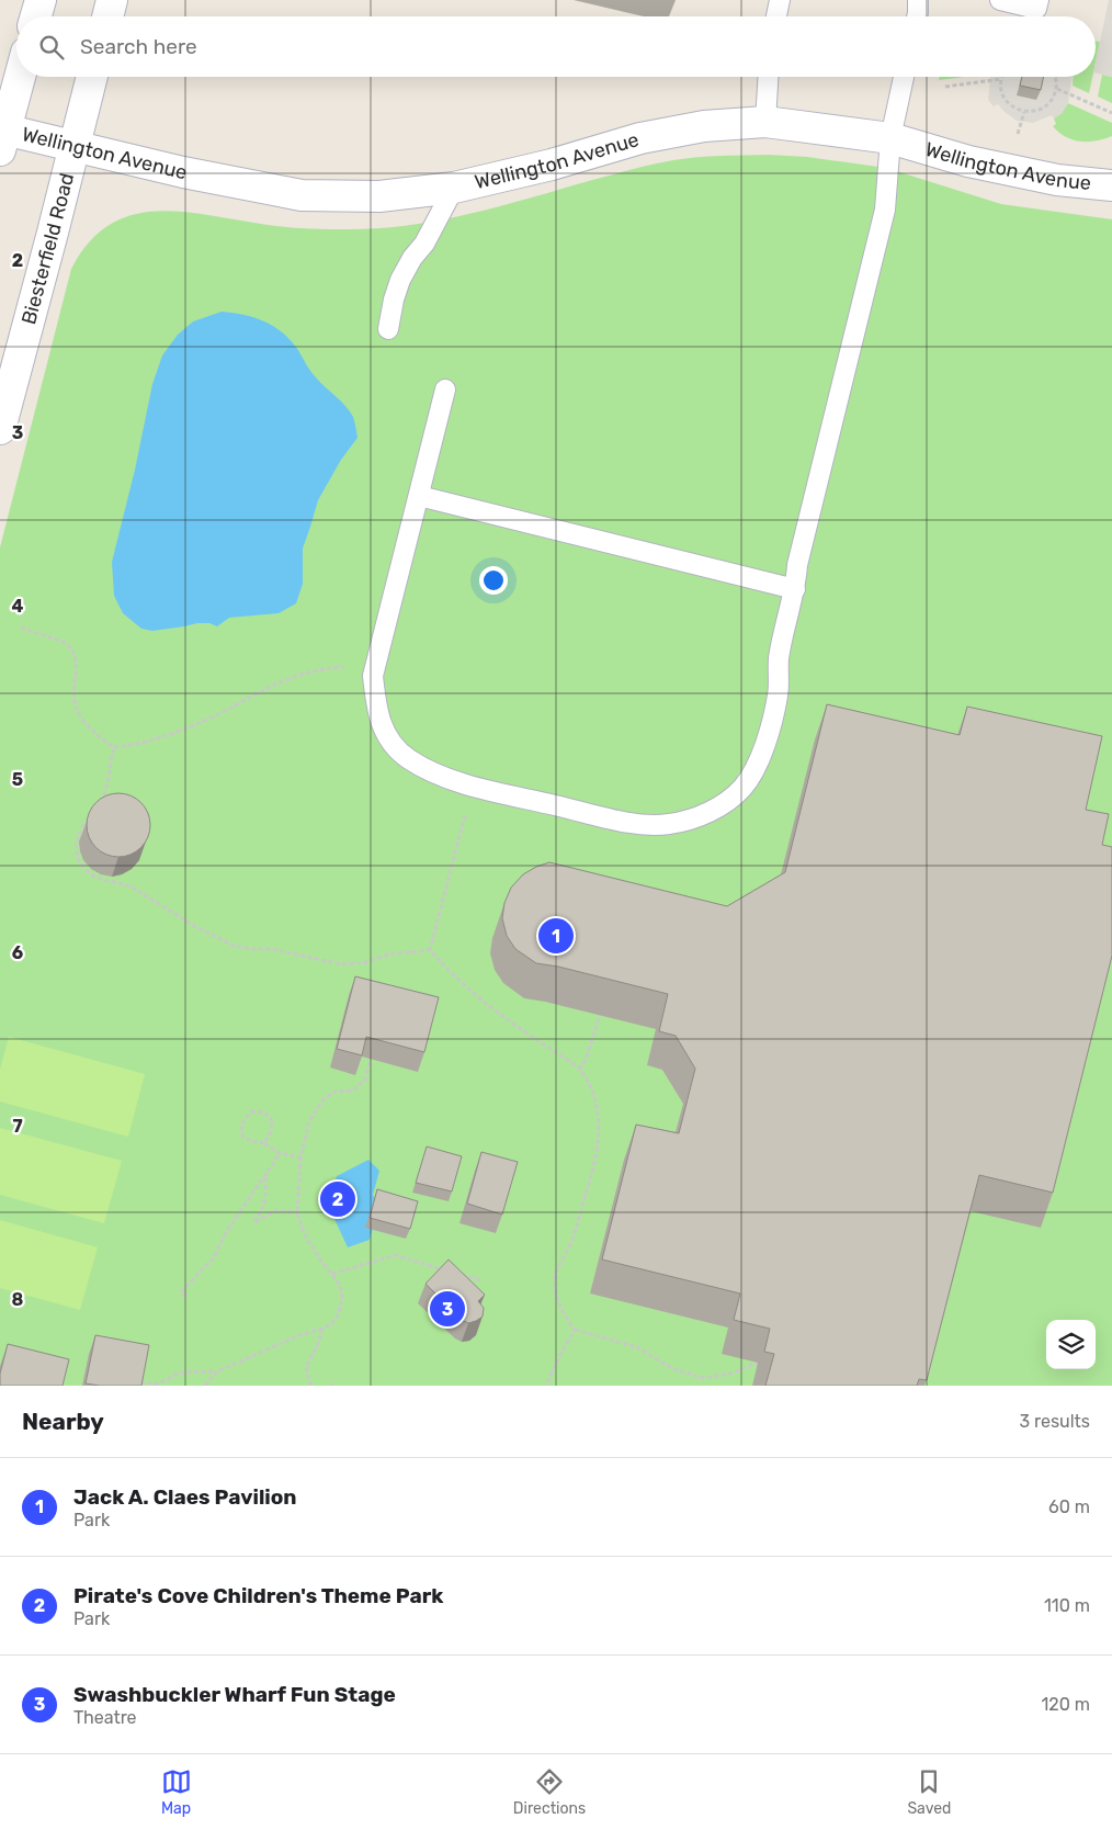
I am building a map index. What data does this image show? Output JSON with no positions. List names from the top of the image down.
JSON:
{
  "streets": {
    "street": ["Wellington Avenue", "Biesterfield Road"]
  },
  "crossings": [
    ["Wellington Avenue", "Biesterfield Road"]
  ],
  "page": {
    "search": "Search here",
    "pins": ["1", "2", "3"],
    "heading": ["Nearby", "3 results"],
    "list": [
      {
        "mark": "1",
        "name": "Jack A. Claes Pavilion",
        "note": "Park",
        "value": "60 m"
      },
      {
        "mark": "2",
        "name": "Pirate's Cove Children's Theme Park",
        "note": "Park",
        "value": "110 m"
      },
      {
        "mark": "3",
        "name": "Swashbuckler Wharf Fun Stage",
        "note": "Theatre",
        "value": "120 m"
      }
    ],
    "nav": ["Map", "Directions", "Saved"]
  },
  "grid": {
    "rows": [
      "2",
      "3",
      "4",
      "5",
      "6",
      "7",
      "8"
    ]
  }
}
